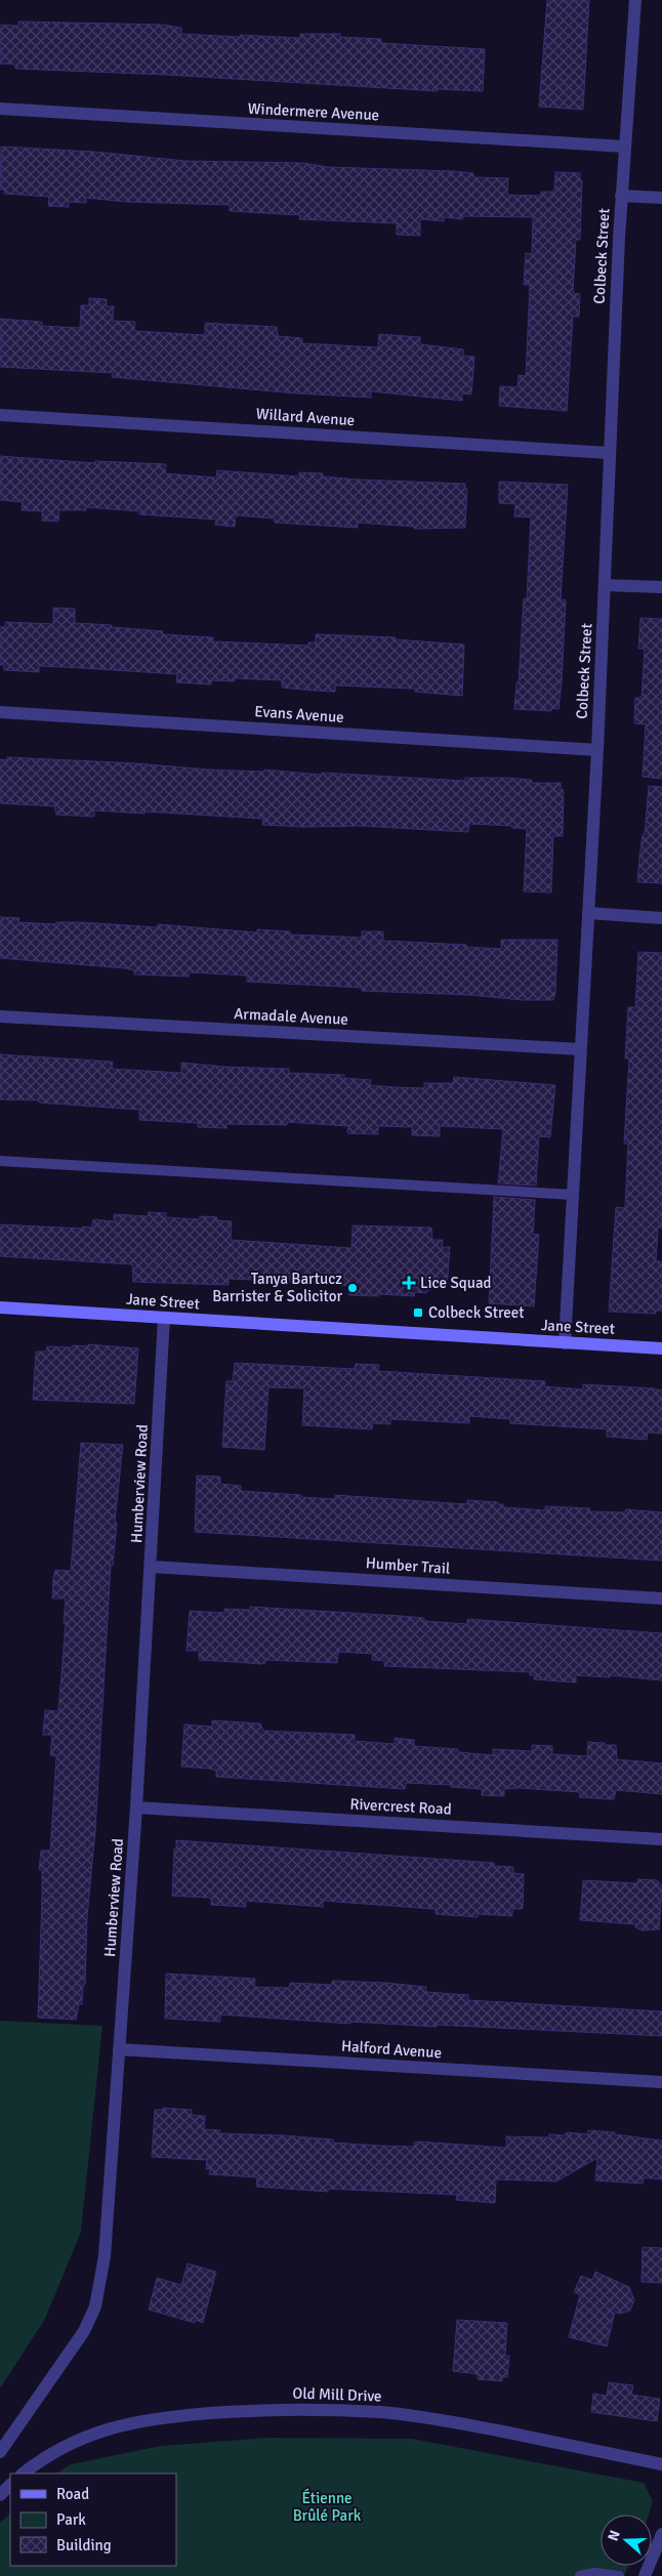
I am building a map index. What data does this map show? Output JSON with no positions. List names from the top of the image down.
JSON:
{
  "streets": {
    "main road": ["Jane Street"],
    "street": [
      "Windermere Avenue",
      "Colbeck Street",
      "Willard Avenue",
      "Evans Avenue",
      "Armadale Avenue",
      "Humberview Road",
      "Humber Trail",
      "Rivercrest Road",
      "Halford Avenue",
      "Old Mill Drive"
    ]
  },
  "crossings": [
    ["Windermere Avenue", "Colbeck Street"],
    ["Colbeck Street", "Willard Avenue"],
    ["Colbeck Street", "Evans Avenue"],
    ["Colbeck Street", "Armadale Avenue"],
    ["Colbeck Street", "Jane Street"],
    ["Jane Street", "Humberview Road"],
    ["Humberview Road", "Humber Trail"],
    ["Humberview Road", "Rivercrest Road"],
    ["Humberview Road", "Halford Avenue"]
  ],
  "parks": ["Étienne Brûlé Park"],
  "places": {
    "health": ["Lice Squad"],
    "other": ["Tanya Bartucz Barrister & Solicitor"],
    "transit": ["Colbeck Street"]
  },
  "legend": ["Road", "Park", "Building"],
  "north": "left"
}
